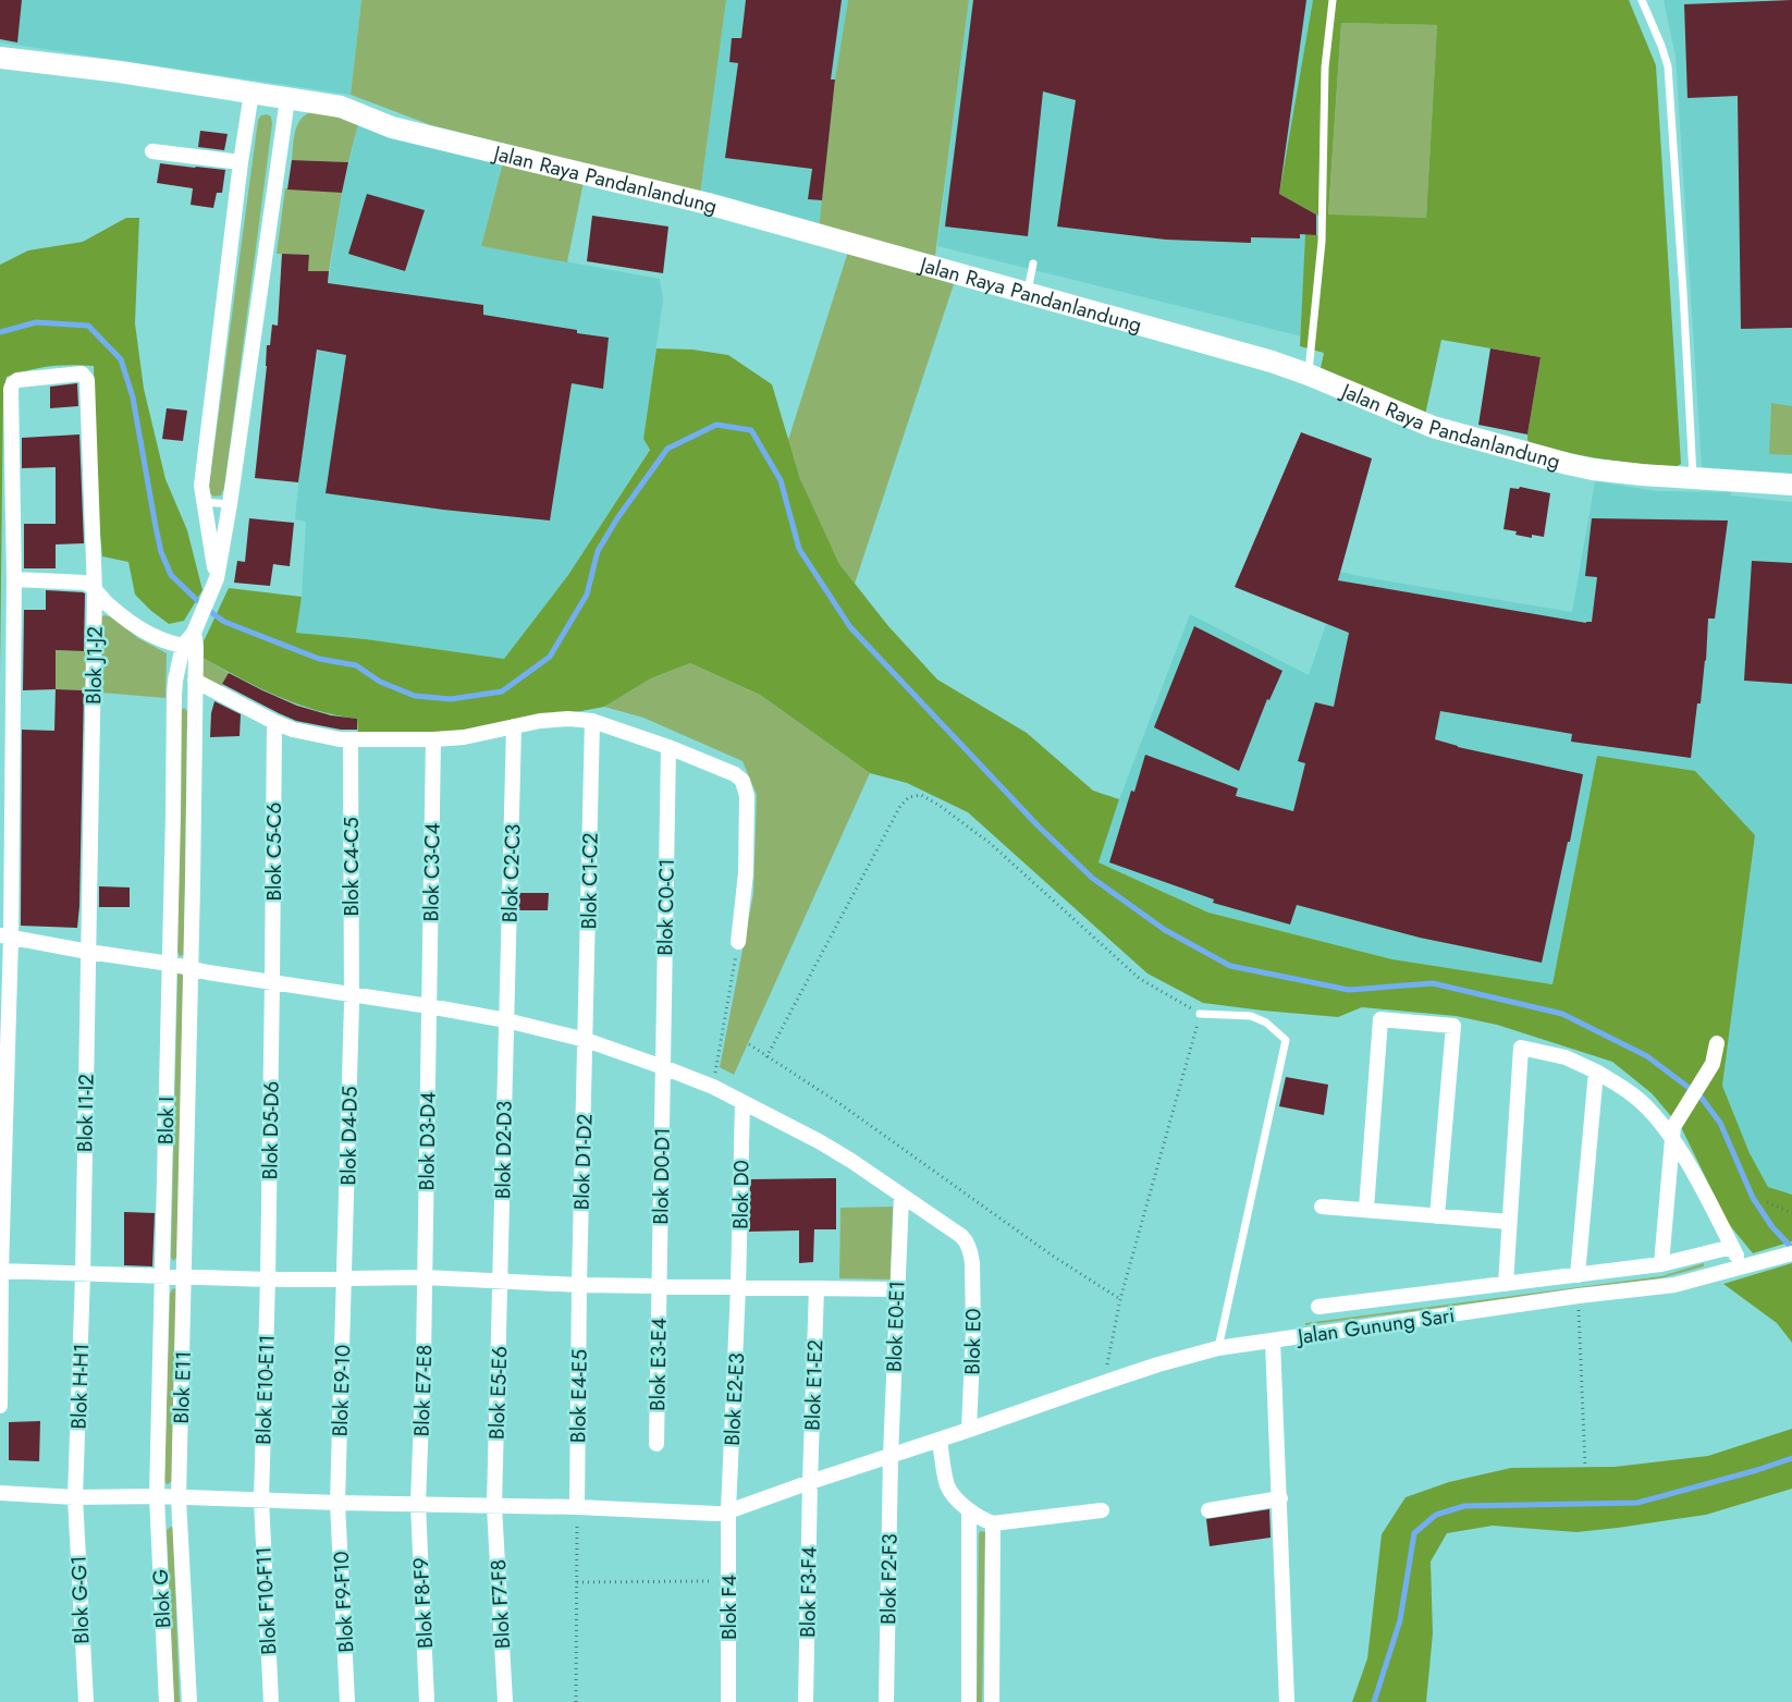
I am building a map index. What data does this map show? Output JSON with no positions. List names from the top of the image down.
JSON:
{
  "streets": {
    "street": [
      "Jalan Raya Pandanlandung",
      "Blok J1-J2",
      "Blok C5-C6",
      "Blok C4-C5",
      "Blok C3-C4",
      "Blok C2-C3",
      "Blok C1-C2",
      "Blok C0-C1",
      "Blok I1-I2",
      "Blok I",
      "Blok D5-D6",
      "Blok D4-D5",
      "Blok D3-D4",
      "Blok D2-D3",
      "Blok D1-D2",
      "Blok D0-D1",
      "Blok D0",
      "Jalan Gunung Sari",
      "Blok E0-E1",
      "Blok E0",
      "Blok E3-E4",
      "Blok E1-E2",
      "Blok H-H1",
      "Blok E11",
      "Blok E10-E11",
      "Blok E9-10",
      "Blok E7-E8",
      "Blok E5-E6",
      "Blok E4-E5",
      "Blok E2-E3",
      "Blok F2-F3",
      "Blok F3-F4",
      "Blok G",
      "Blok G-G1",
      "Blok F10-F11",
      "Blok F9-F10",
      "Blok F8-F9",
      "Blok F7-F8",
      "Blok F4"
    ]
  },
  "crossings": [
    ["Blok J1-J2", "Blok I1-I2"],
    ["Blok C5-C6", "Blok D5-D6"],
    ["Blok C4-C5", "Blok D4-D5"],
    ["Blok C3-C4", "Blok D3-D4"],
    ["Blok C2-C3", "Blok D2-D3"],
    ["Blok C1-C2", "Blok D1-D2"],
    ["Blok C0-C1", "Blok D0-D1"],
    ["Blok I1-I2", "Blok H-H1"],
    ["Blok I", "Jalan Gunung Sari"],
    ["Blok I", "Blok E11"],
    ["Blok I", "Blok G"],
    ["Blok D5-D6", "Blok E10-E11"],
    ["Blok D4-D5", "Blok E9-10"],
    ["Blok D3-D4", "Blok E7-E8"],
    ["Blok D2-D3", "Blok E5-E6"],
    ["Blok D1-D2", "Blok E4-E5"],
    ["Blok D0-D1", "Blok E3-E4"],
    ["Blok D0", "Blok E2-E3"],
    ["Jalan Gunung Sari", "Blok E0-E1"],
    ["Jalan Gunung Sari", "Blok E0"],
    ["Jalan Gunung Sari", "Blok E1-E2"],
    ["Jalan Gunung Sari", "Blok H-H1"],
    ["Jalan Gunung Sari", "Blok E11"],
    ["Jalan Gunung Sari", "Blok E10-E11"],
    ["Jalan Gunung Sari", "Blok E9-10"],
    ["Jalan Gunung Sari", "Blok E7-E8"],
    ["Jalan Gunung Sari", "Blok E5-E6"],
    ["Jalan Gunung Sari", "Blok E4-E5"],
    ["Jalan Gunung Sari", "Blok E2-E3"],
    ["Jalan Gunung Sari", "Blok F2-F3"],
    ["Jalan Gunung Sari", "Blok F3-F4"],
    ["Jalan Gunung Sari", "Blok G"],
    ["Jalan Gunung Sari", "Blok G-G1"],
    ["Jalan Gunung Sari", "Blok F10-F11"],
    ["Jalan Gunung Sari", "Blok F9-F10"],
    ["Jalan Gunung Sari", "Blok F8-F9"],
    ["Jalan Gunung Sari", "Blok F7-F8"],
    ["Jalan Gunung Sari", "Blok F4"],
    ["Blok E0-E1", "Blok E0"],
    ["Blok E0-E1", "Blok F2-F3"],
    ["Blok E1-E2", "Blok F3-F4"],
    ["Blok H-H1", "Blok G-G1"],
    ["Blok E10-E11", "Blok F10-F11"],
    ["Blok E9-10", "Blok F9-F10"],
    ["Blok E7-E8", "Blok F8-F9"],
    ["Blok E5-E6", "Blok F7-F8"],
    ["Blok E2-E3", "Blok F4"]
  ]
}
